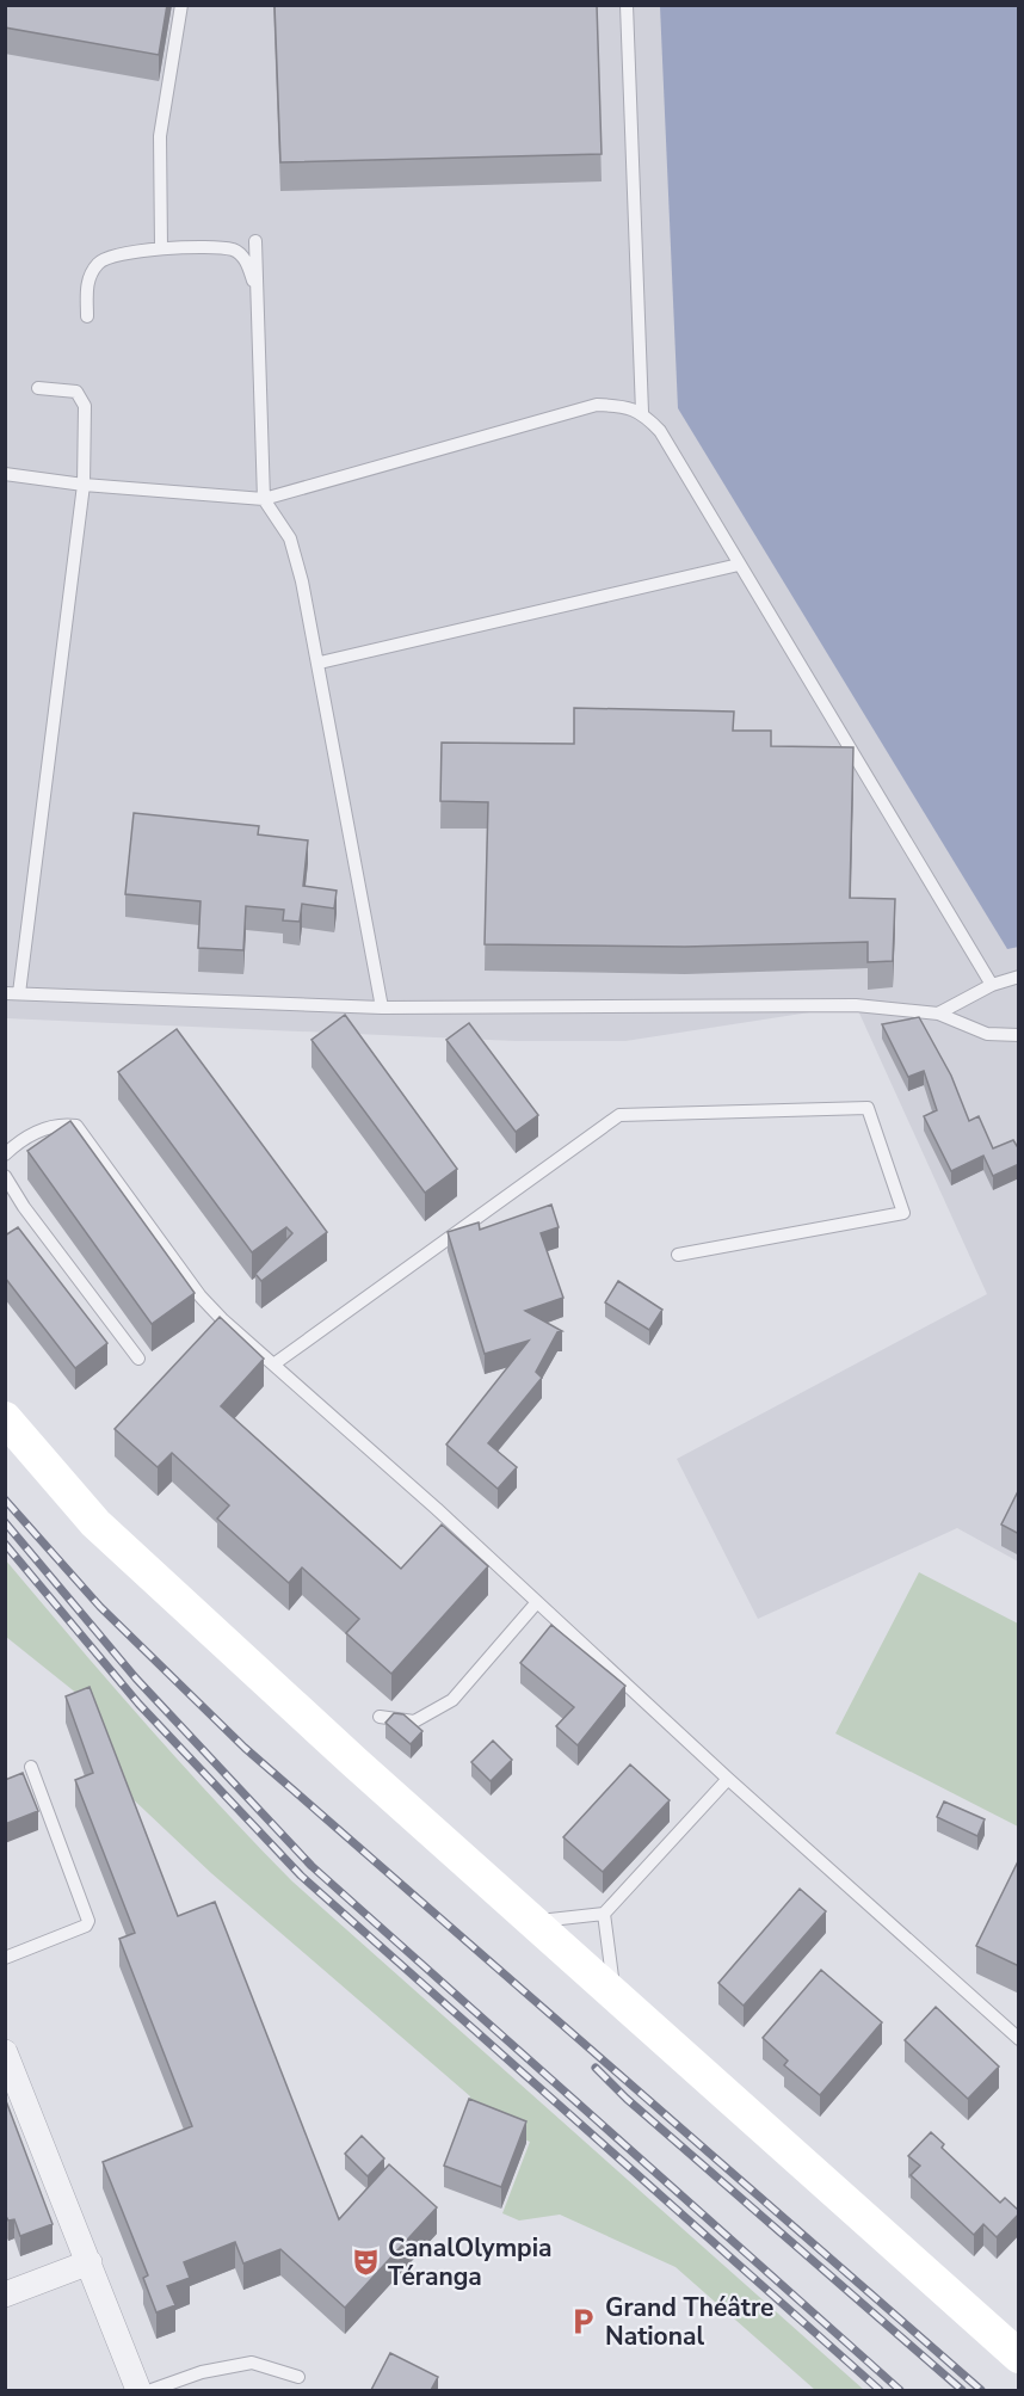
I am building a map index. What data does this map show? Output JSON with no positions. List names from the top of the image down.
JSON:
{
  "places": {
    "theatre": ["CanalOlympia Téranga"],
    "parking": ["Grand Théâtre National"]
  }
}
